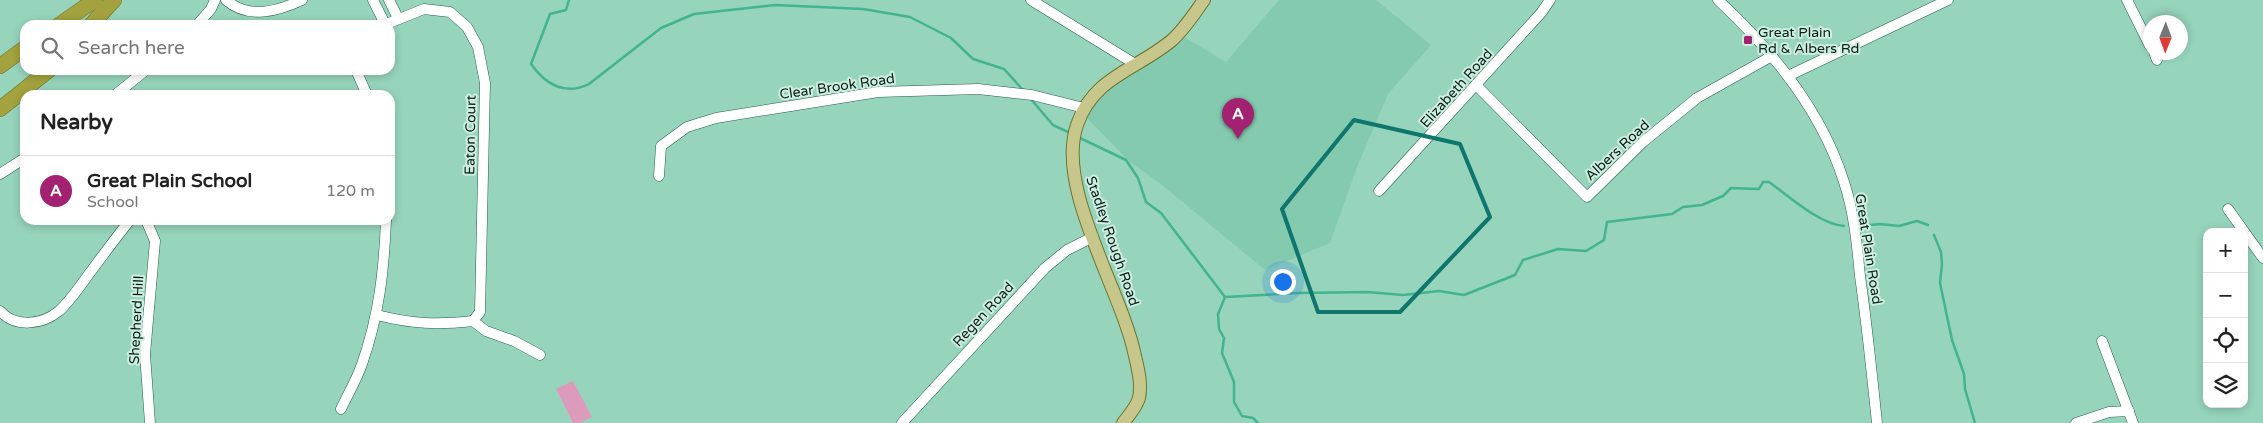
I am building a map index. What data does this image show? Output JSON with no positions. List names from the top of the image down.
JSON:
{
  "streets": {
    "main road": ["Stadley Rough Road"],
    "street": [
      "Clear Brook Road",
      "Elizabeth Road",
      "Eaton Court",
      "Albers Road",
      "Great Plain Road",
      "Regen Road",
      "Shepherd Hill"
    ]
  },
  "crossings": [
    ["Clear Brook Road", "Stadley Rough Road"],
    ["Elizabeth Road", "Albers Road"],
    ["Albers Road", "Great Plain Road"],
    ["Stadley Rough Road", "Regen Road"]
  ],
  "places": {
    "transit": ["Great Plain Rd & Albers Rd"]
  },
  "north": "bottom",
  "page": {
    "search": "Search here",
    "heading": "Nearby",
    "pins": "A",
    "list": [
      {
        "mark": "A",
        "name": "Great Plain School",
        "note": "School",
        "value": "120 m"
      }
    ],
    "map_buttons": ["+", "−"]
  }
}
